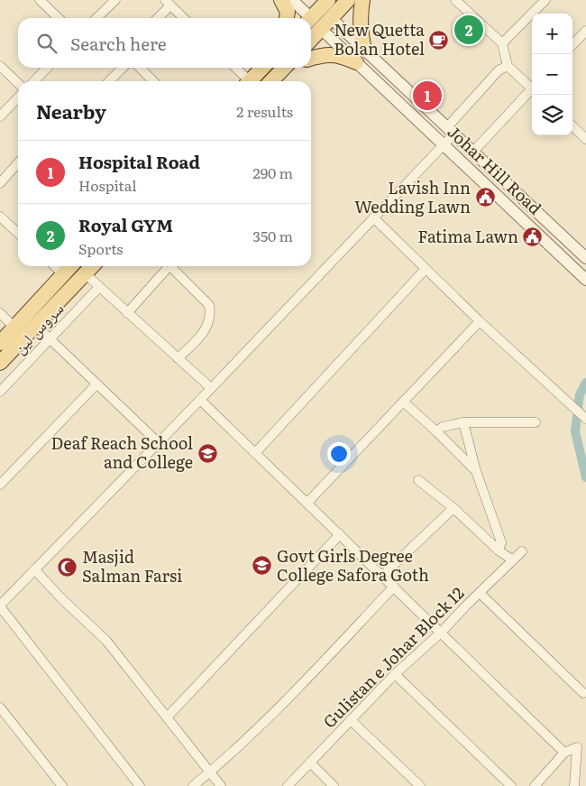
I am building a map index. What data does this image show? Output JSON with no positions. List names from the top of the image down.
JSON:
{
  "streets": {
    "street": ["Johar Hill Road", "سروس لین", "Gulistan e Johar Block 12"]
  },
  "places": {
    "cafe": ["New Quetta Bolan Hotel"],
    "public building": ["Lavish Inn Wedding Lawn", "Fatima Lawn"],
    "school or university": ["Deaf Reach School and College", "Govt Girls Degree College Safora Goth"],
    "mosque": ["Masjid Salman Farsi"]
  },
  "page": {
    "map_buttons": ["+", "−"],
    "pins": ["2", "1"],
    "search": "Search here",
    "heading": ["Nearby", "2 results"],
    "list": [
      {
        "mark": "1",
        "name": "Hospital Road",
        "note": "Hospital",
        "value": "290 m"
      },
      {
        "mark": "2",
        "name": "Royal GYM",
        "note": "Sports",
        "value": "350 m"
      }
    ]
  }
}
